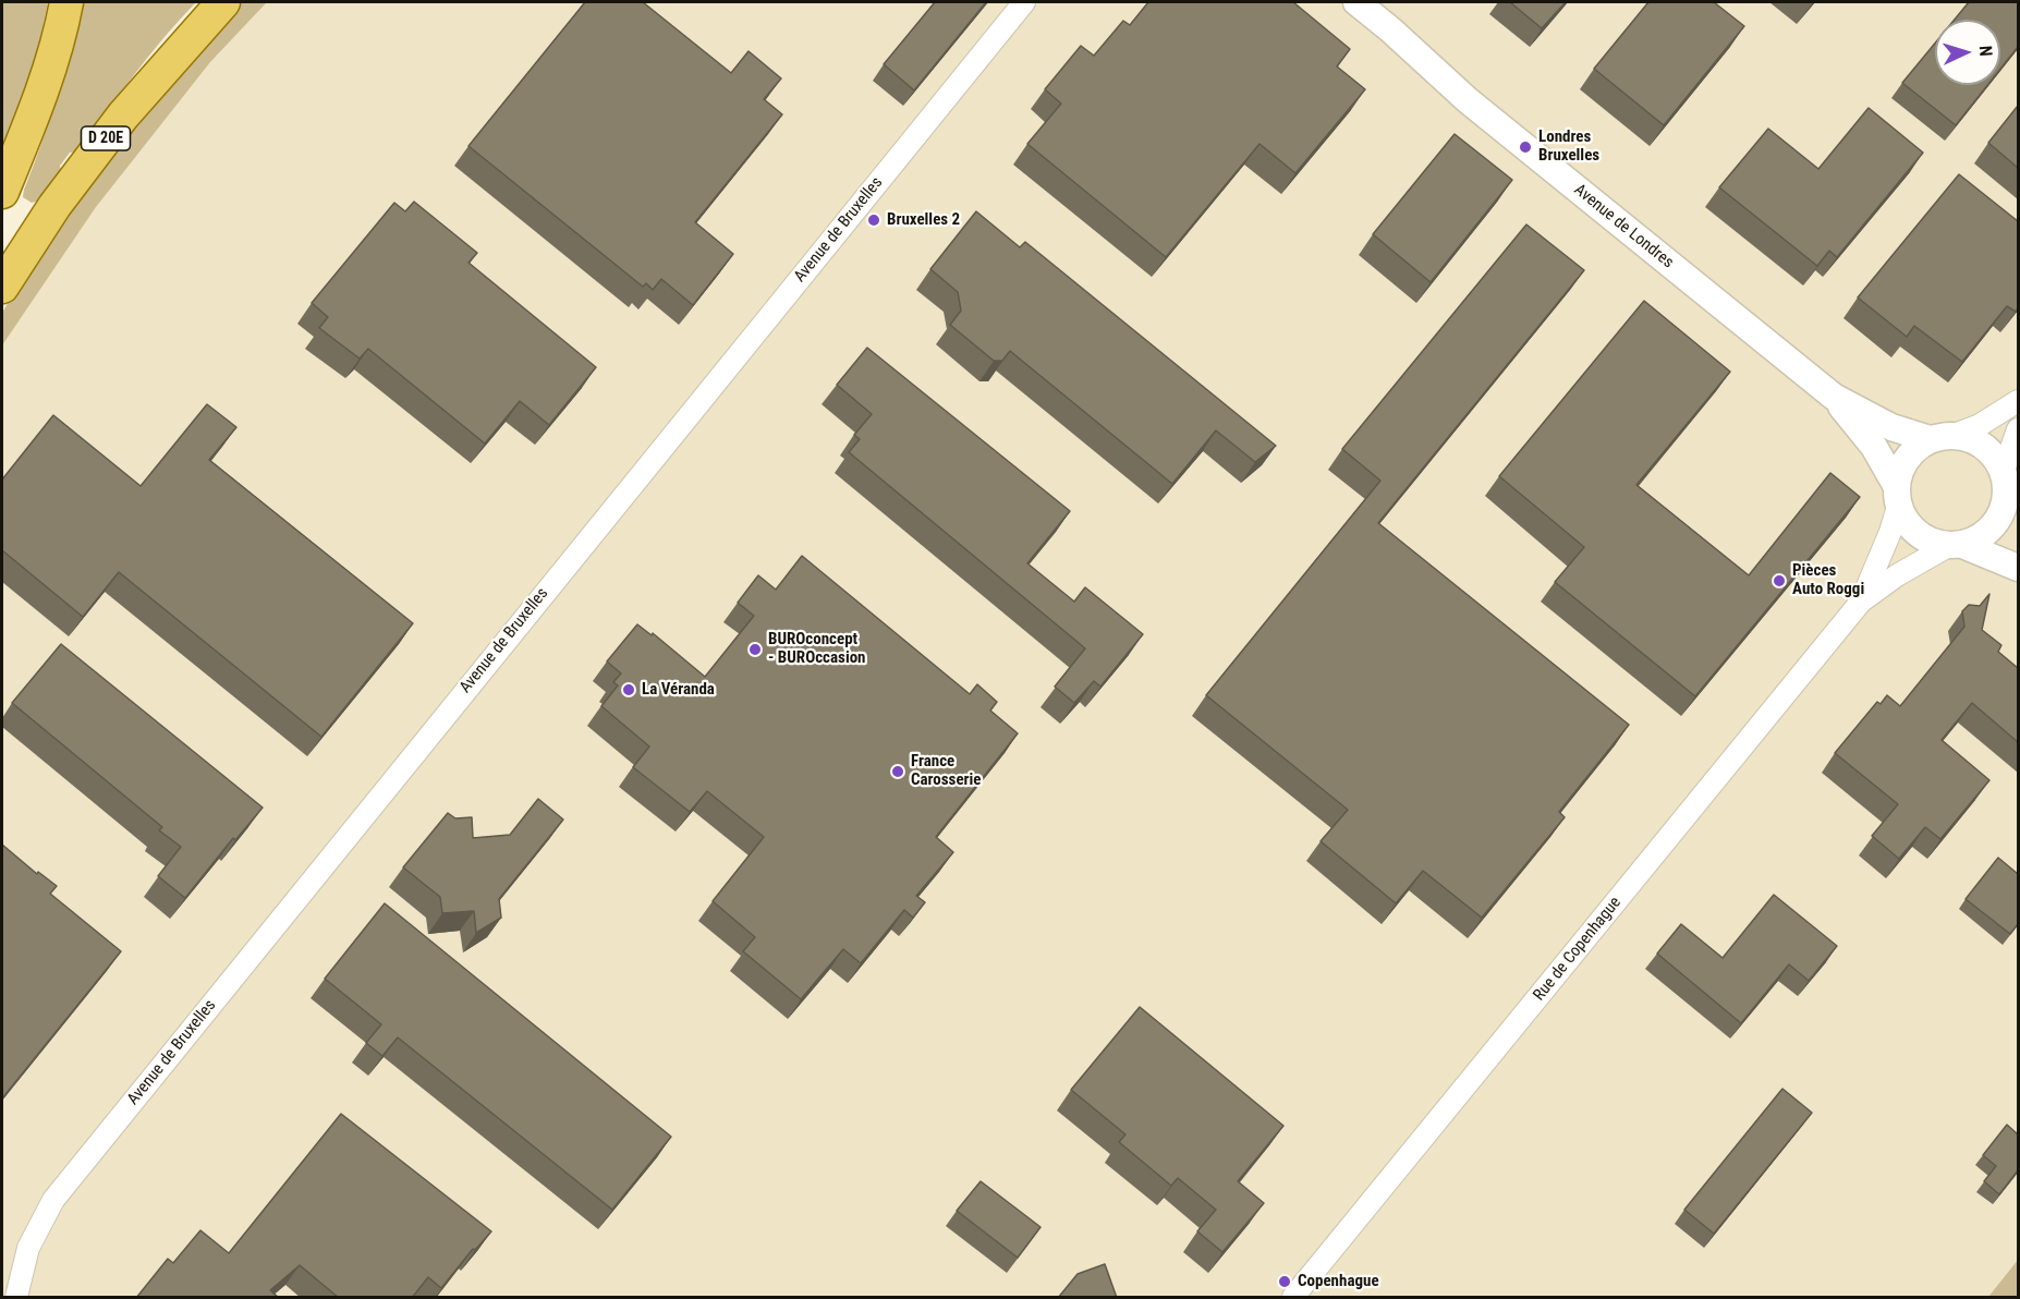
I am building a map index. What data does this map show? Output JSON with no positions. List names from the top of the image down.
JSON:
{
  "streets": {
    "main road": ["D 20E"],
    "street": ["Avenue de Londres", "Avenue de Bruxelles", "Rue de Copenhague"]
  },
  "crossings": [
    ["Avenue de Londres", "Rue de Copenhague"]
  ],
  "places": [
    "Londres Bruxelles",
    "Bruxelles 2",
    "Pièces Auto Roggi",
    "BUROconcept - BUROccasion",
    "La Véranda",
    "France Carosserie",
    "Copenhague"
  ],
  "north": "right"
}
